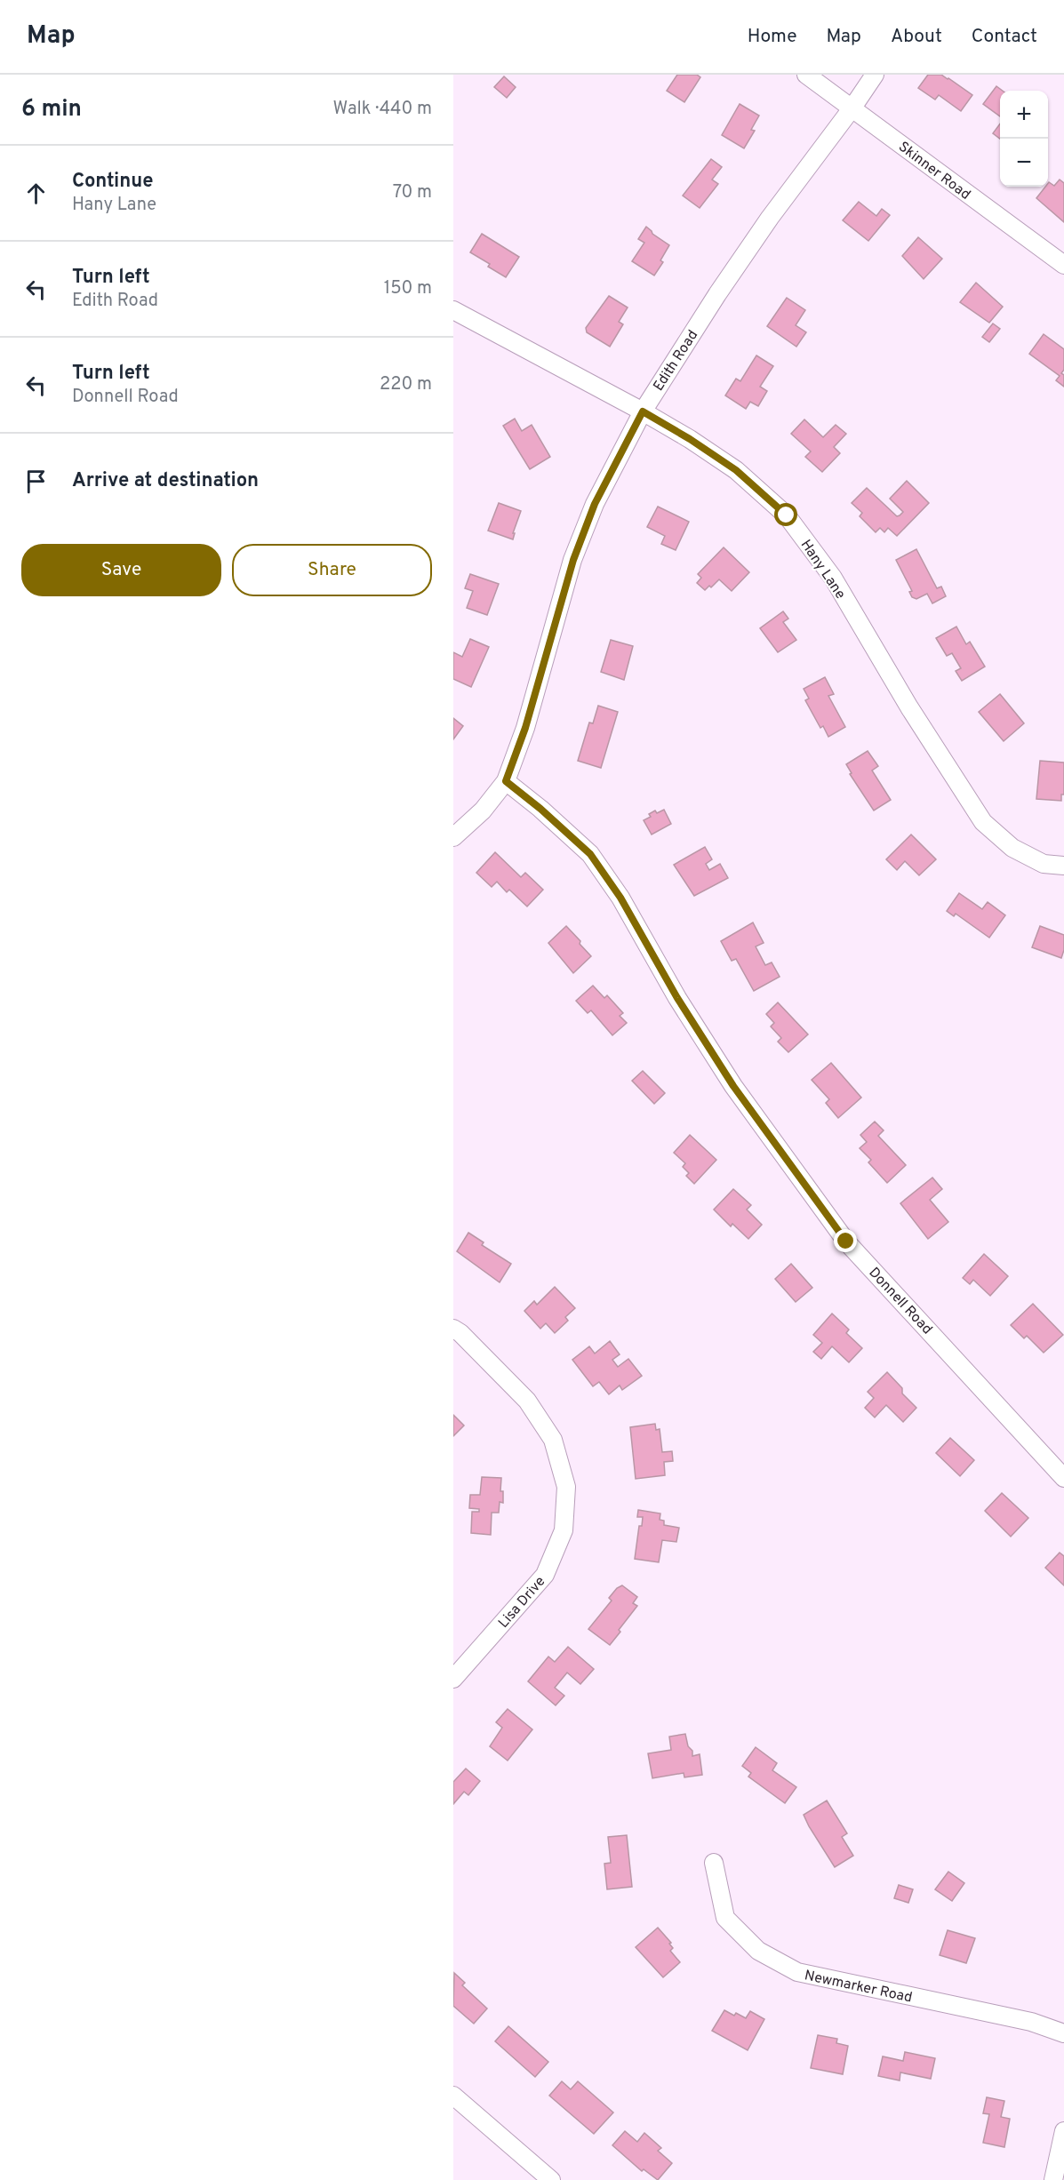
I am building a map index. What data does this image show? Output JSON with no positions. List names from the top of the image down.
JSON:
{
  "streets": {
    "street": [
      "Skinner Road",
      "Edith Road",
      "Hany Lane",
      "Donnell Road",
      "Lisa Drive",
      "Newmarker Road"
    ]
  },
  "crossings": [
    ["Skinner Road", "Edith Road"],
    ["Edith Road", "Hany Lane"],
    ["Edith Road", "Donnell Road"]
  ],
  "page": {
    "header": "Map",
    "nav": [
      "Home",
      "Map",
      "About",
      "Contact"
    ],
    "heading": ["6 min", "Walk · 440 m"],
    "map_buttons": ["+", "−"],
    "list": [
      ["Continue", "Hany Lane", "70 m"],
      ["Turn left", "Edith Road", "150 m"],
      ["Turn left", "Donnell Road", "220 m"],
      "Arrive at destination"
    ],
    "buttons": ["Save", "Share"]
  }
}
